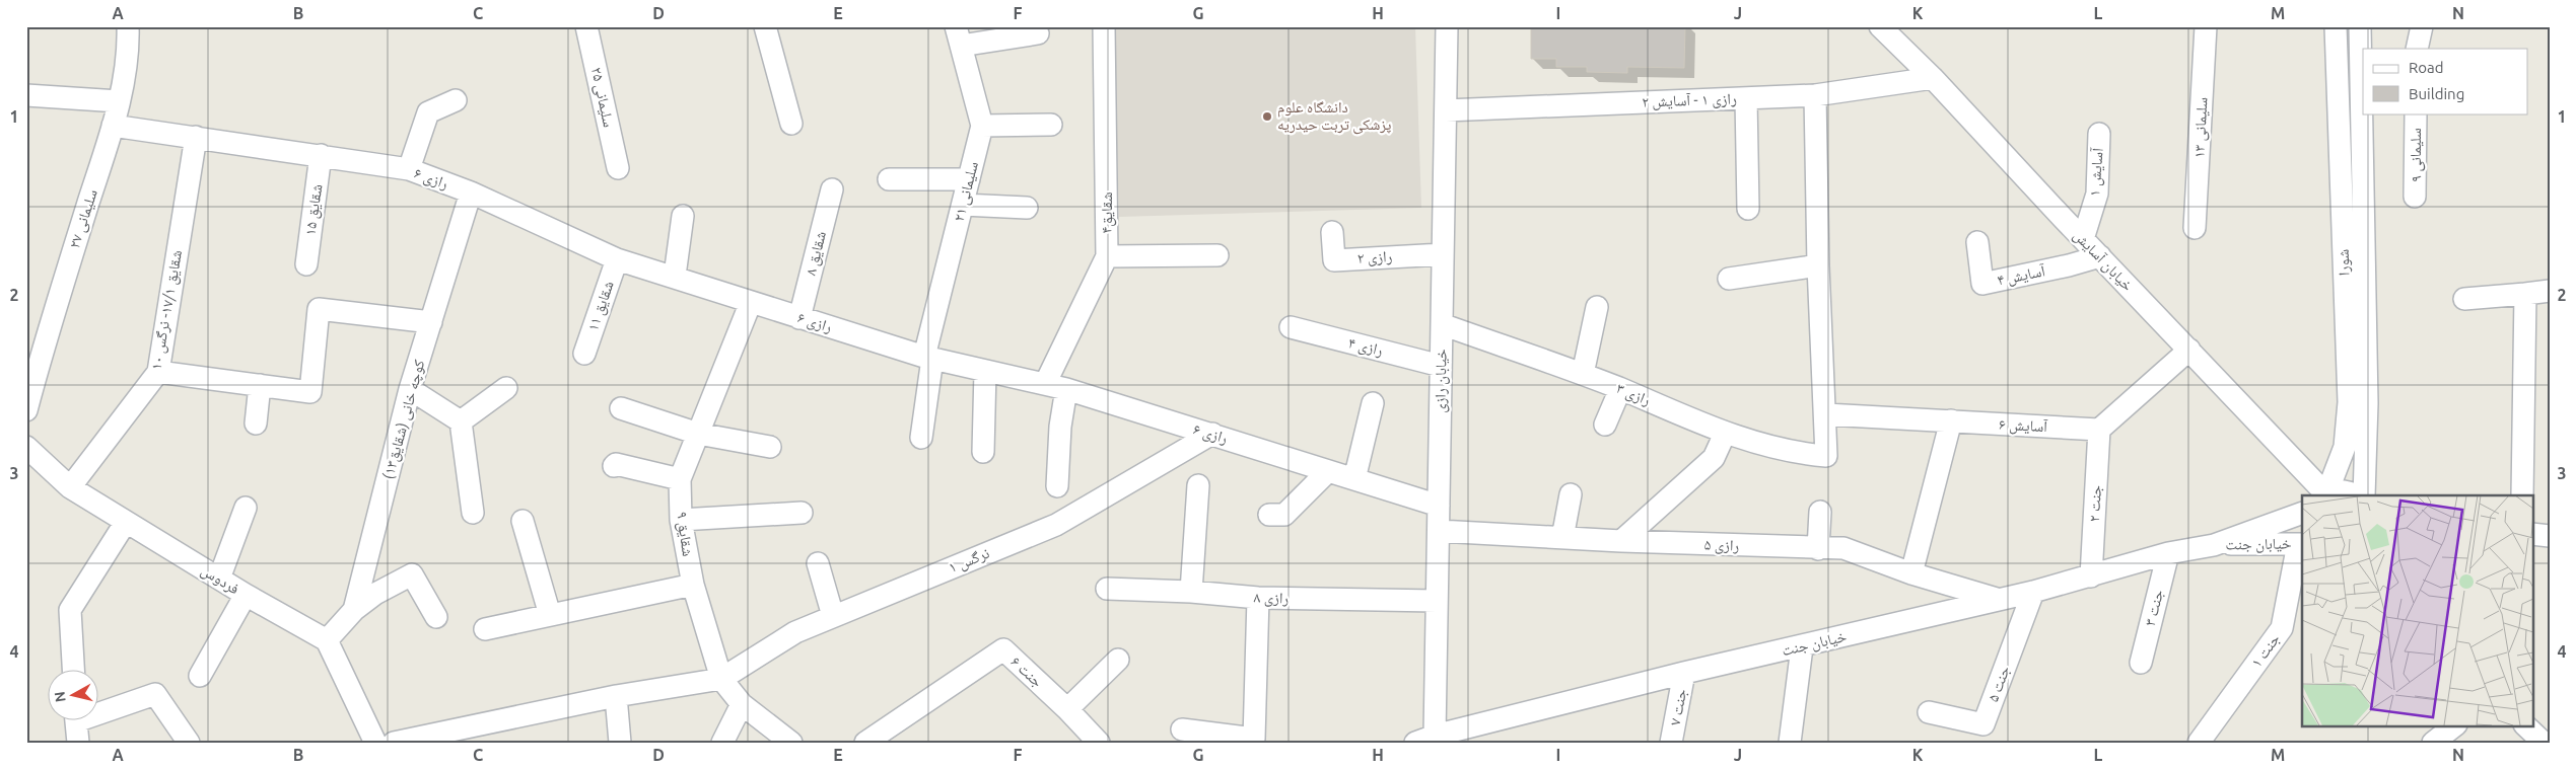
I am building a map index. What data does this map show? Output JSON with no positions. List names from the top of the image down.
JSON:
{
  "streets": {
    "street": [
      "سلیمانی ۲۵",
      "رازی ۱ - آسایش ۲",
      "سلیمانی ۱۳",
      "سلیمانی ۹",
      "آسایش ۱",
      "رازی ۶",
      "سلیمانی ۲۱",
      "شقایق ۱۵",
      "شقایق۴",
      "سلیمانی ۲۷",
      "شقایق ۸",
      "رازی ۲",
      "خیابان آسایش",
      "شورا",
      "آسایش ۴",
      "شقایق ۱۱",
      "شقایق ۱۷/۱- نرگس ۱۰",
      "رازی ۴",
      "خیابان رازی",
      "رازی ۳",
      "کوچه خانی (شقایق۱۳)",
      "آسایش ۶",
      "جنت ۲",
      "شقایق ۹",
      "خیابان جنت",
      "رازی ۵",
      "نرگس ۱",
      "فردوس",
      "رازی ۸",
      "جنت ۳",
      "جنت ۱",
      "جنت ۶",
      "جنت ۵",
      "جنت ۷"
    ]
  },
  "crossings": [
    ["رازی ۱ - آسایش ۲", "خیابان آسایش"],
    ["رازی ۱ - آسایش ۲", "خیابان رازی"],
    ["آسایش ۱", "خیابان آسایش"],
    ["رازی ۶", "سلیمانی ۲۱"],
    ["رازی ۶", "شقایق ۱۵"],
    ["رازی ۶", "شقایق۴"],
    ["رازی ۶", "سلیمانی ۲۷"],
    ["رازی ۶", "شقایق ۸"],
    ["رازی ۶", "شقایق ۱۱"],
    ["رازی ۶", "شقایق ۱۷/۱- نرگس ۱۰"],
    ["رازی ۶", "خیابان رازی"],
    ["رازی ۶", "کوچه خانی (شقایق۱۳)"],
    ["رازی ۶", "شقایق ۹"],
    ["رازی ۶", "نرگس ۱"],
    ["رازی ۲", "خیابان رازی"],
    ["خیابان آسایش", "شورا"],
    ["خیابان آسایش", "آسایش ۴"],
    ["شقایق ۱۷/۱- نرگس ۱۰", "فردوس"],
    ["رازی ۴", "خیابان رازی"],
    ["خیابان رازی", "رازی ۳"],
    ["خیابان رازی", "خیابان جنت"],
    ["خیابان رازی", "رازی ۵"],
    ["خیابان رازی", "رازی ۸"],
    ["رازی ۳", "آسایش ۶"],
    ["کوچه خانی (شقایق۱۳)", "فردوس"],
    ["آسایش ۶", "جنت ۲"],
    ["جنت ۲", "خیابان جنت"],
    ["شقایق ۹", "نرگس ۱"],
    ["خیابان جنت", "رازی ۵"],
    ["خیابان جنت", "جنت ۳"],
    ["خیابان جنت", "جنت ۱"],
    ["خیابان جنت", "جنت ۵"],
    ["خیابان جنت", "جنت ۷"]
  ],
  "places": ["دانشگاه علوم پزشکی تربت حیدریه"],
  "legend": ["Road", "Building"],
  "north": "left",
  "grid": {
    "columns": [
      "A",
      "B",
      "C",
      "D",
      "E",
      "F",
      "G",
      "H",
      "I",
      "J",
      "K",
      "L",
      "M",
      "N"
    ],
    "rows": [
      "1",
      "2",
      "3",
      "4"
    ]
  }
}
